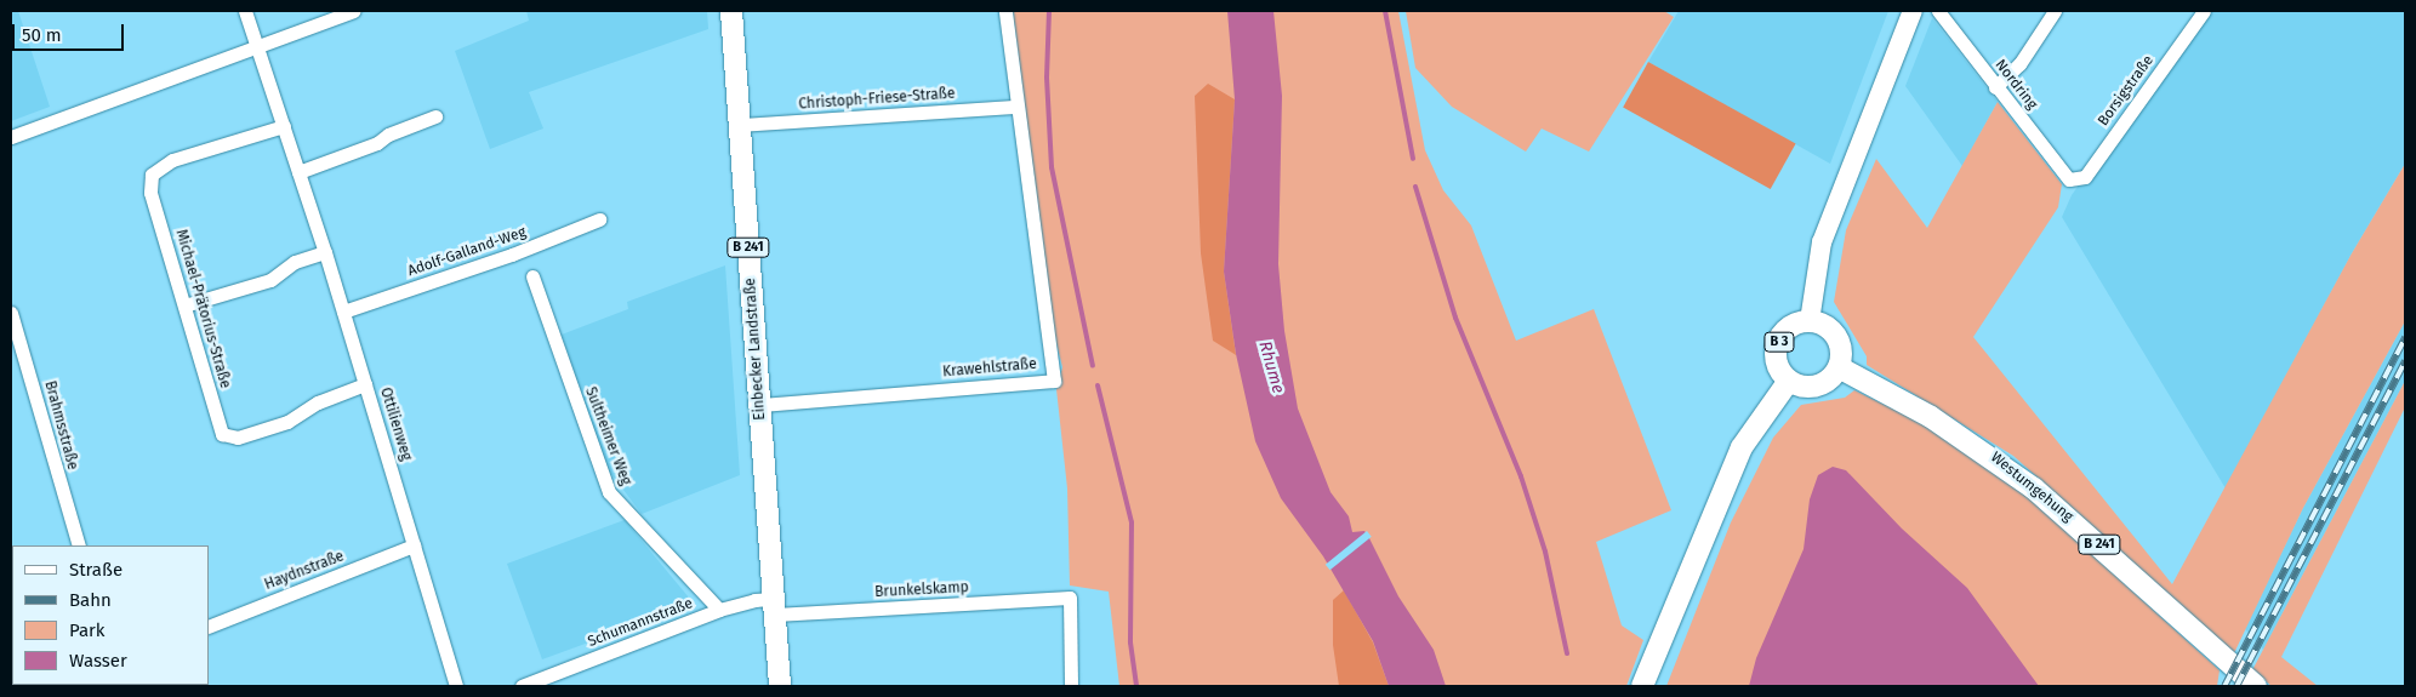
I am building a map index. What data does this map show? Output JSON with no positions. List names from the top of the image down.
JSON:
{
  "streets": {
    "main road": [
      "B 241",
      "B 3",
      "Einbecker Landstraße",
      "Westumgehung"
    ],
    "street": [
      "Nordring",
      "Borsigstraße",
      "Christoph-Friese-Straße",
      "Adolf-Galland-Weg",
      "Michael-Prätorius-Straße",
      "Krawehlstraße",
      "Ottilienweg",
      "Brahmsstraße",
      "Sultheimer Weg",
      "Haydnstraße",
      "Brunkelskamp",
      "Schumannstraße"
    ]
  },
  "crossings": [
    ["Nordring", "Borsigstraße"],
    ["Christoph-Friese-Straße", "Einbecker Landstraße"],
    ["Christoph-Friese-Straße", "Krawehlstraße"],
    ["Adolf-Galland-Weg", "Ottilienweg"],
    ["Michael-Prätorius-Straße", "Ottilienweg"],
    ["B 3", "Westumgehung"],
    ["Einbecker Landstraße", "Krawehlstraße"],
    ["Einbecker Landstraße", "Brunkelskamp"],
    ["Einbecker Landstraße", "Schumannstraße"],
    ["Ottilienweg", "Haydnstraße"],
    ["Sultheimer Weg", "Schumannstraße"],
    ["Brunkelskamp", "Schumannstraße"]
  ],
  "water": ["Rhume"],
  "legend": [
    "Straße",
    "Bahn",
    "Park",
    "Wasser"
  ],
  "scale_bar": "50 m"
}
